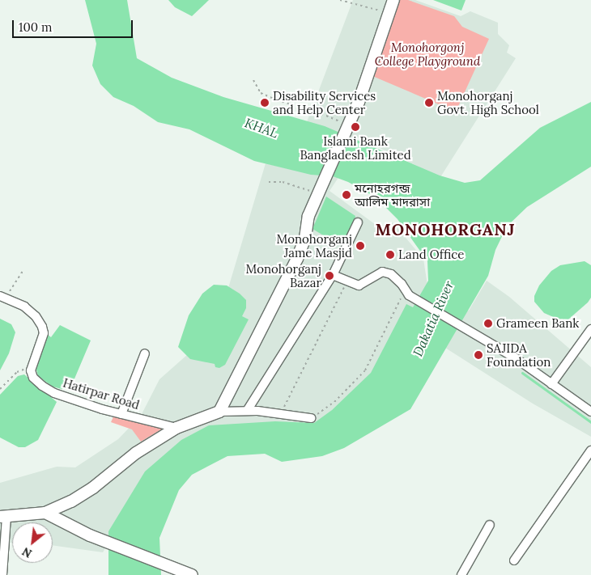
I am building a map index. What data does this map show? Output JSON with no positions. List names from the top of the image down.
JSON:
{
  "streets": {
    "street": ["Hatirpar Road"]
  },
  "districts": ["MONOHORGANJ"],
  "water": ["KHAL", "Dakatia River"],
  "parks": ["Monohorgonj College Playground"],
  "places": [
    "Disability Services and Help Center",
    "Monohorganj Govt. High School",
    "Islami Bank Bangladesh Limited",
    "মনোহরগন্জ আলিম মাদরাসা",
    "Monohorganj Jame Masjid",
    "Land Office",
    "Monohorganj Bazar",
    "Grameen Bank",
    "SAJIDA Foundation"
  ],
  "scale_bar": "100 m",
  "north": "bottom left"
}
